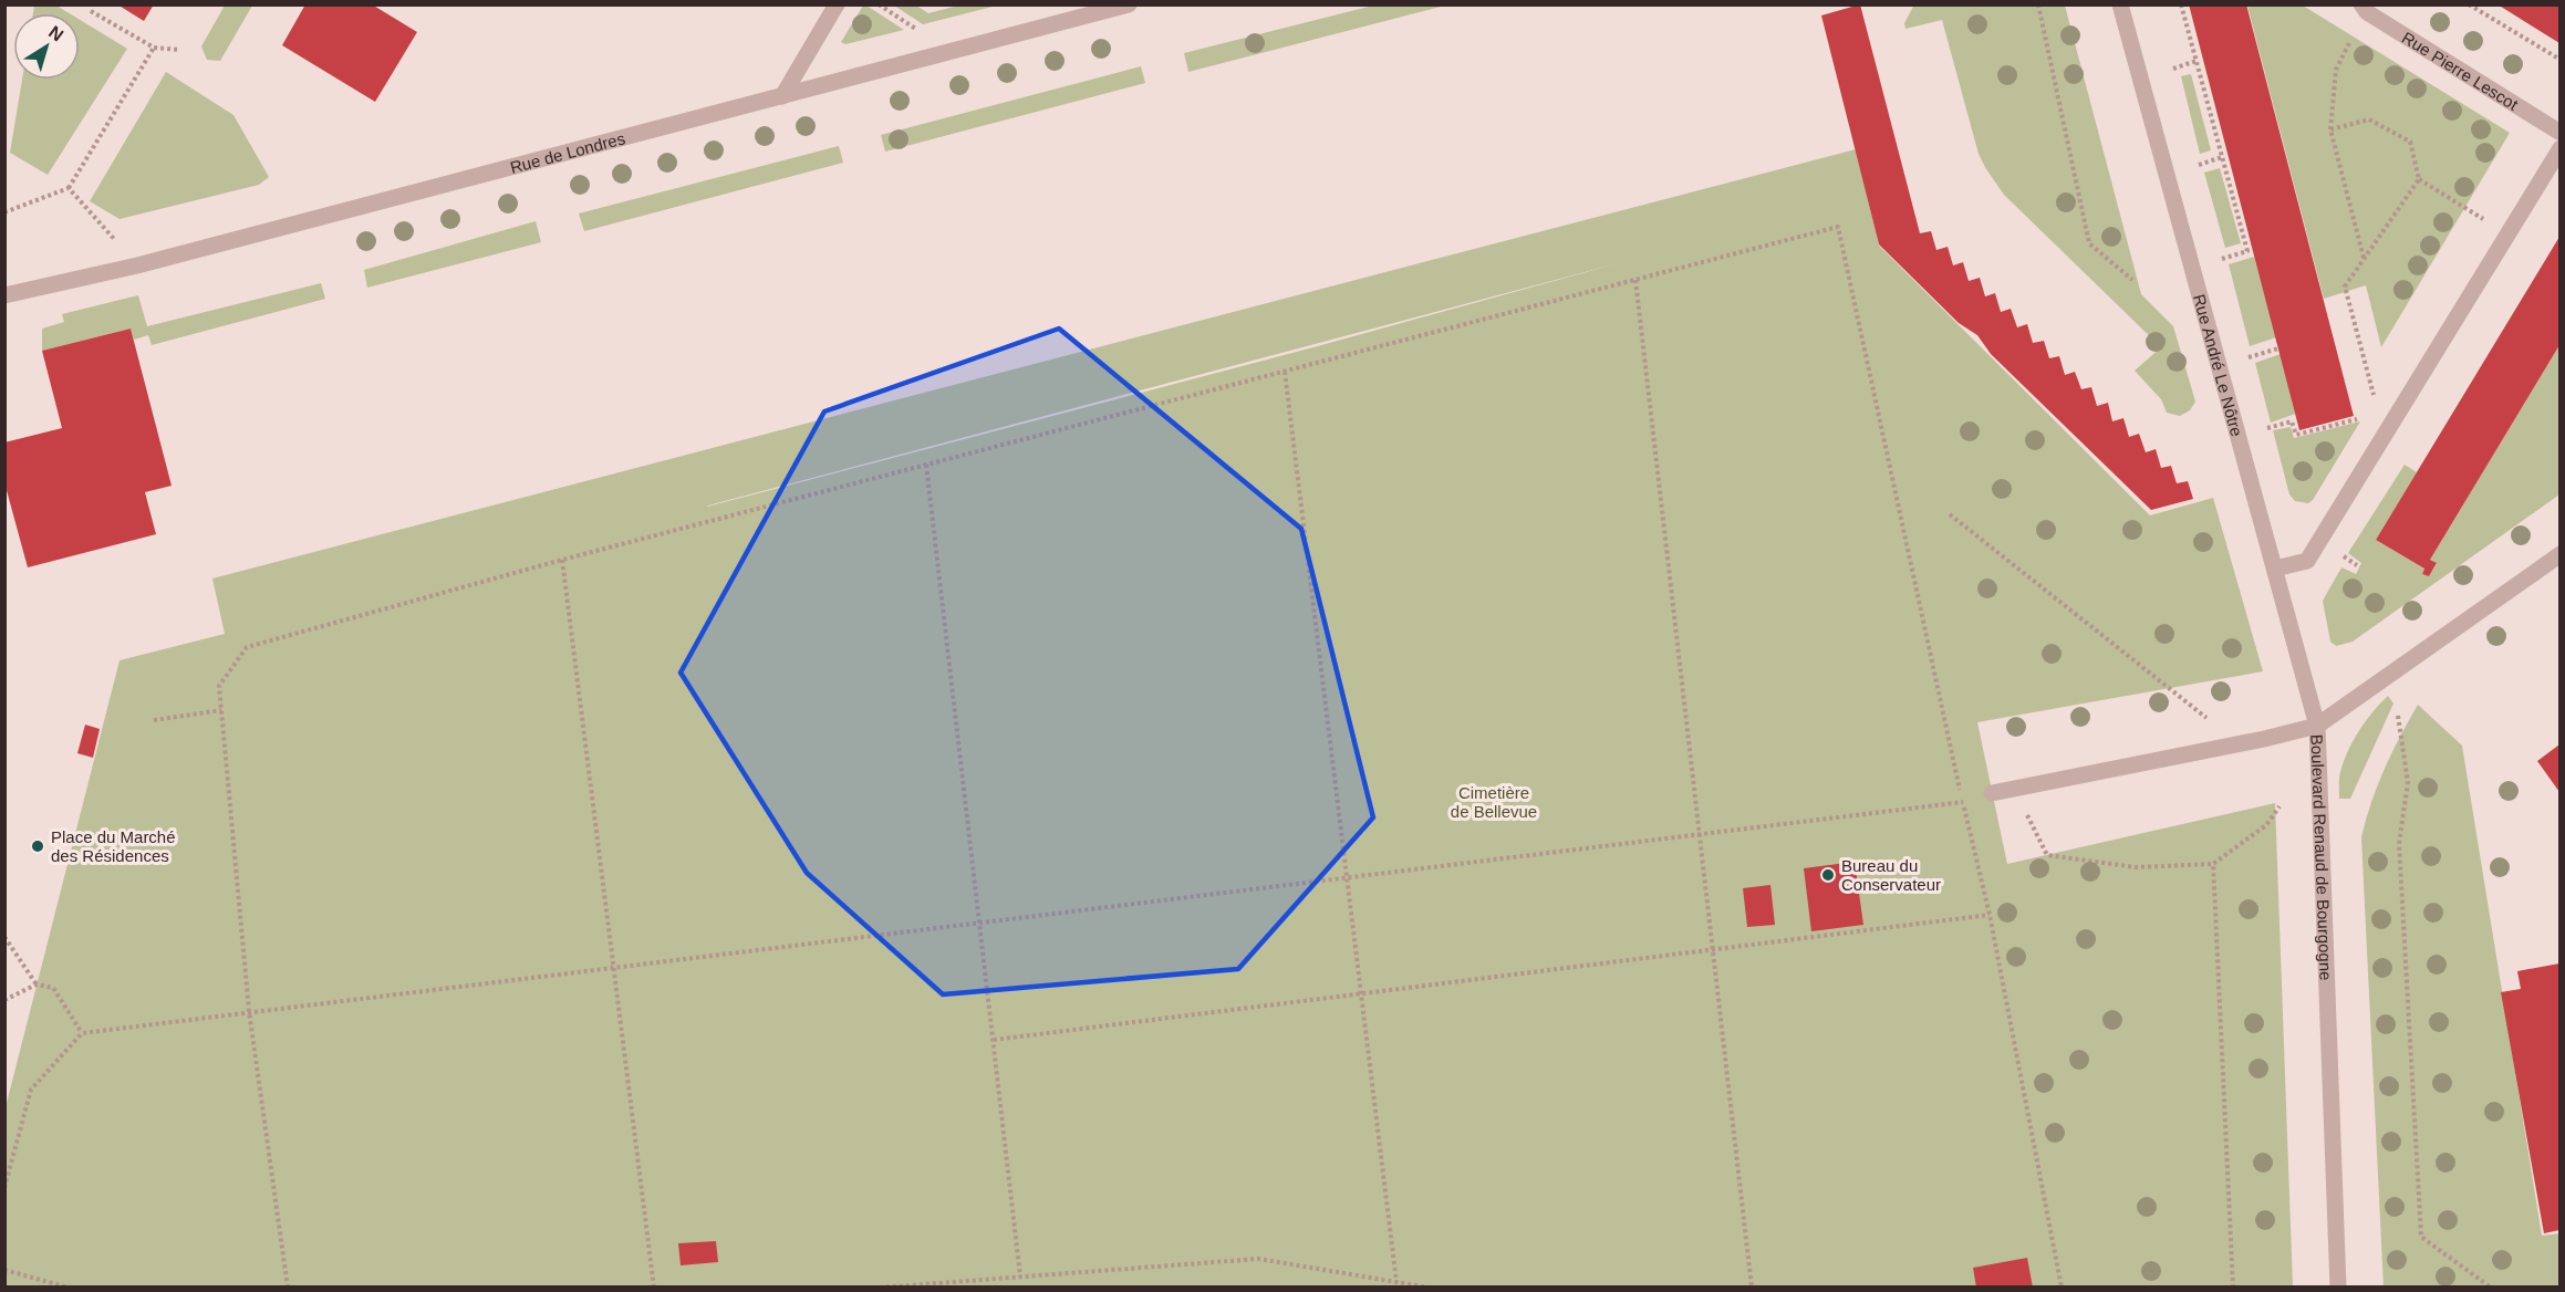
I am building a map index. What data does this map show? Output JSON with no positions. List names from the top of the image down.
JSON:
{
  "streets": {
    "street": [
      "Rue Pierre Lescot",
      "Rue de Londres",
      "Rue André Le Nôtre",
      "Boulevard Renaud de Bourgogne"
    ]
  },
  "crossings": [
    ["Rue André Le Nôtre", "Boulevard Renaud de Bourgogne"]
  ],
  "parks": ["Cimetière de Bellevue"],
  "places": ["Place du Marché des Résidences", "Bureau du Conservateur"],
  "north": "top right"
}
